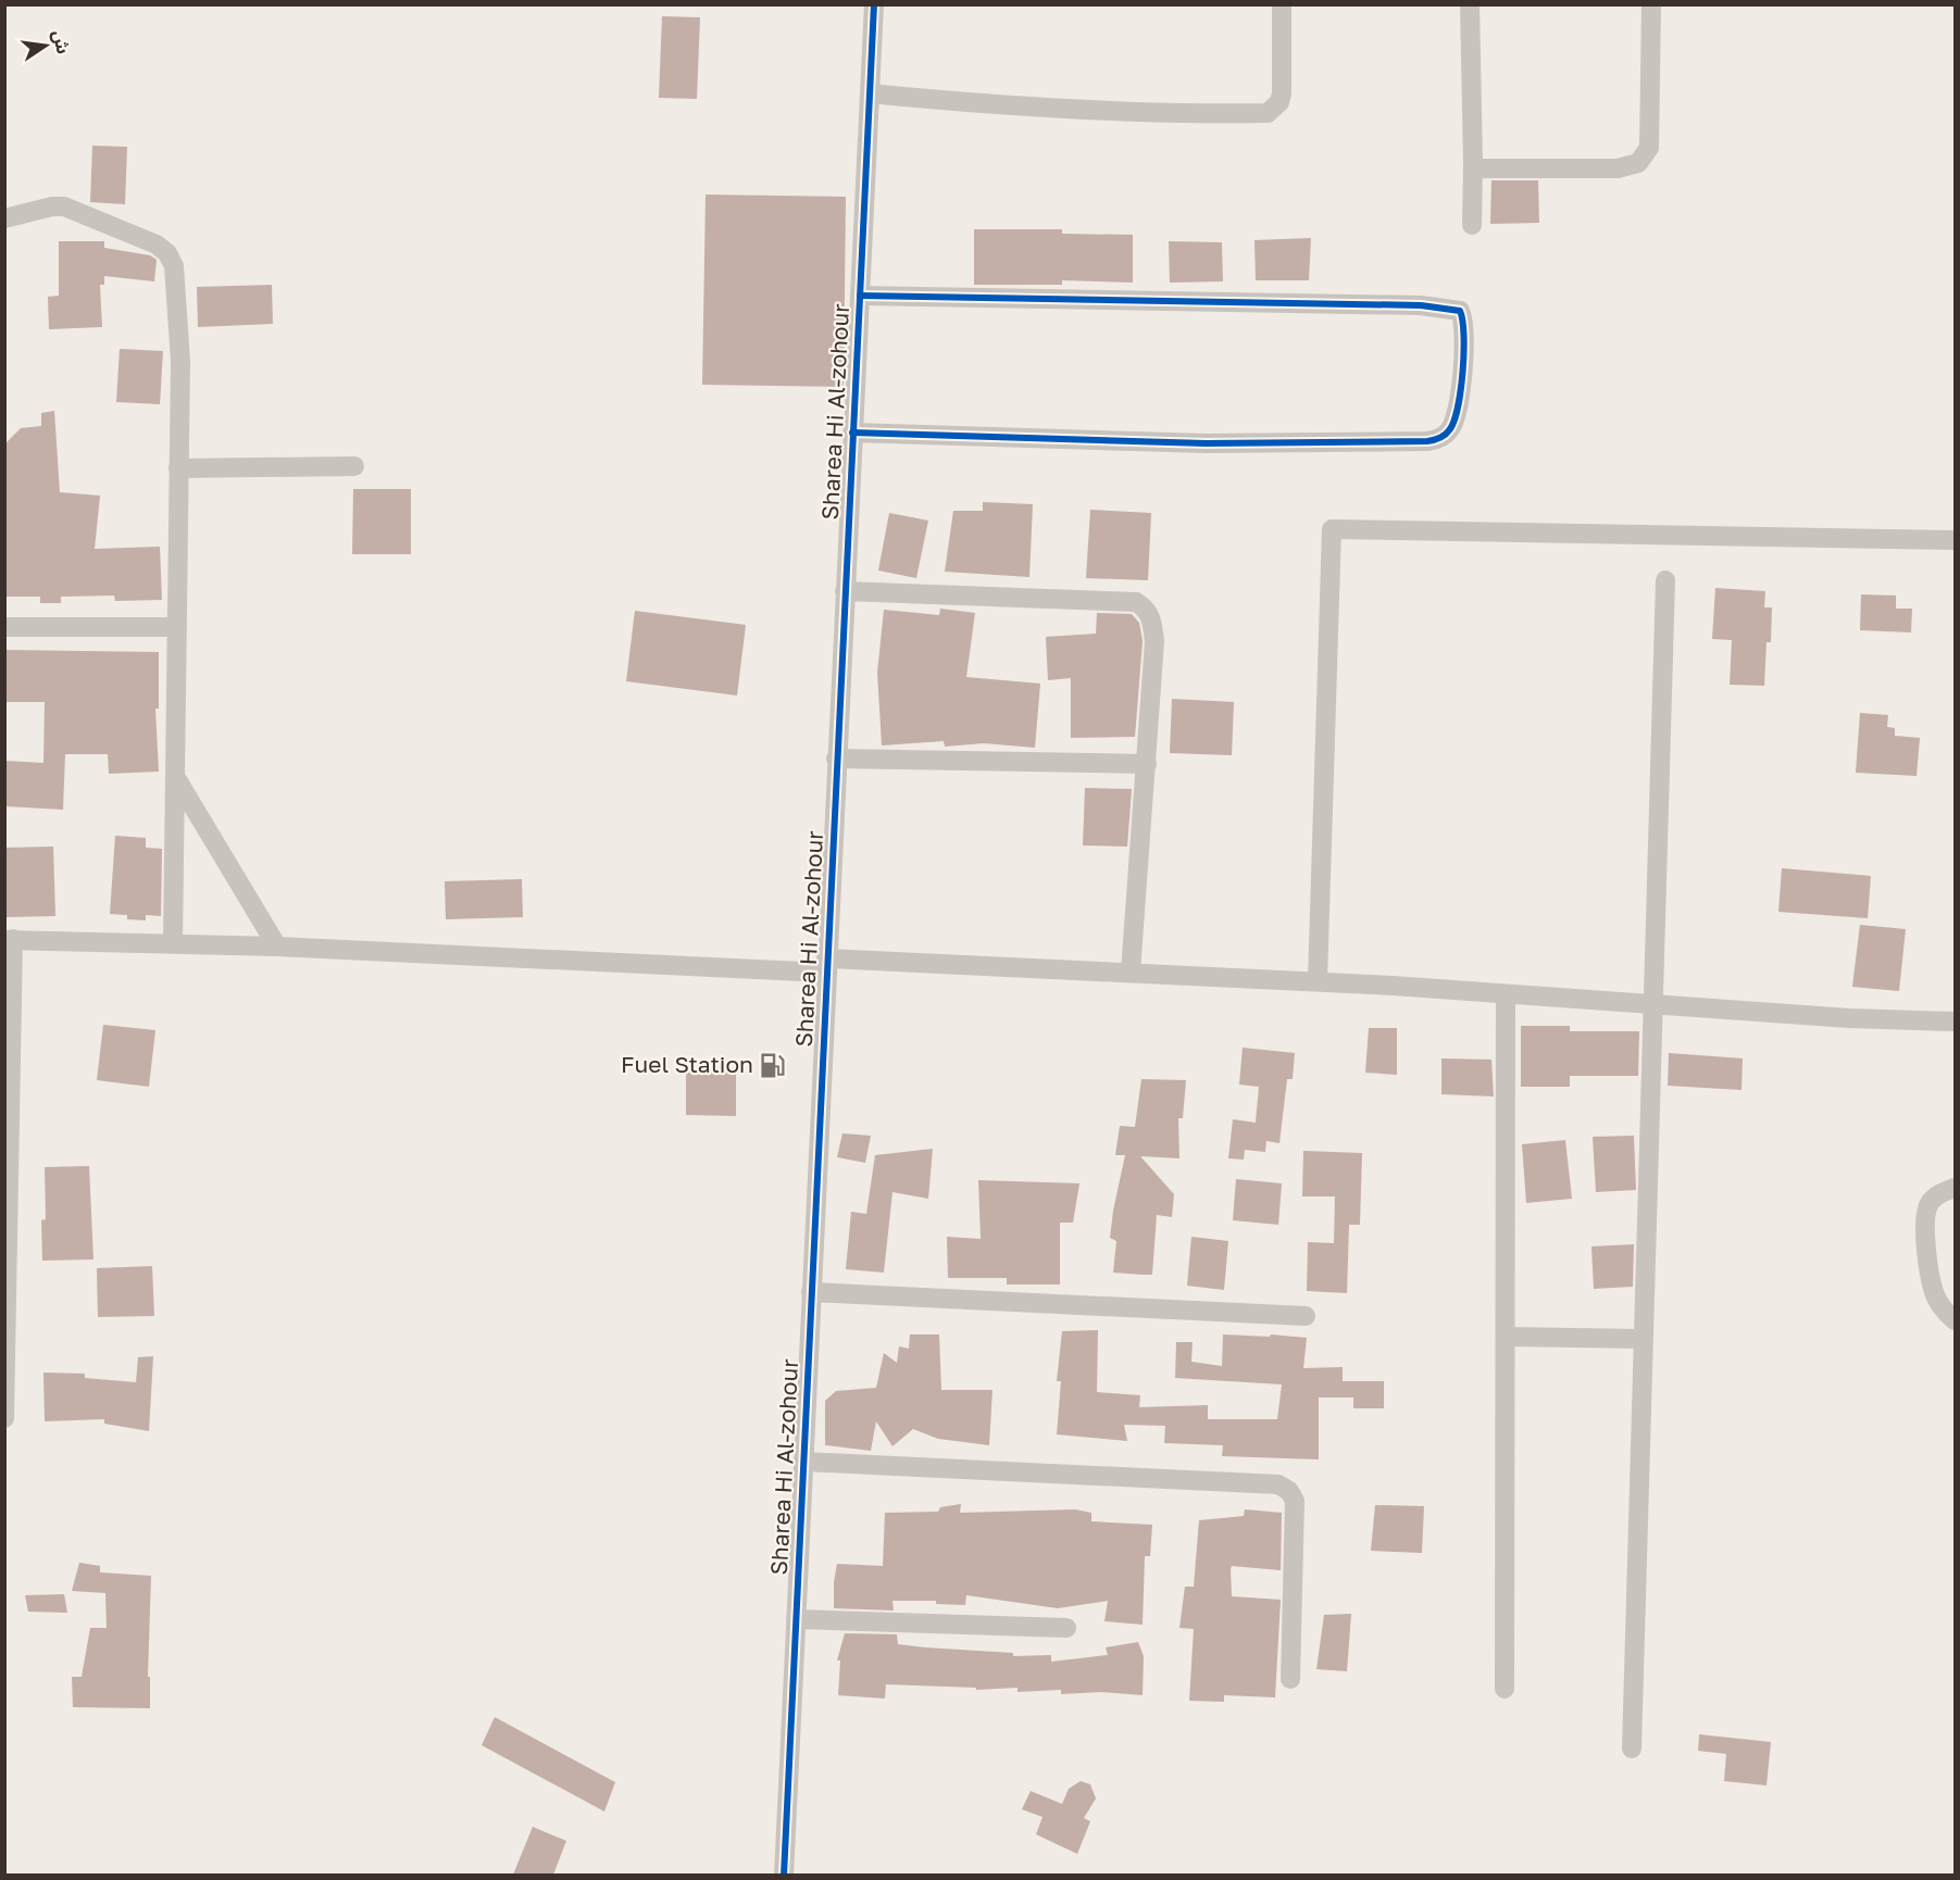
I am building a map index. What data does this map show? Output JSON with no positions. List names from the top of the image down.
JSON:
{
  "streets": {
    "street": ["Sharea Hi Al-zohour"]
  },
  "places": {
    "fuel station": ["Fuel Station"]
  },
  "north": "right"
}
